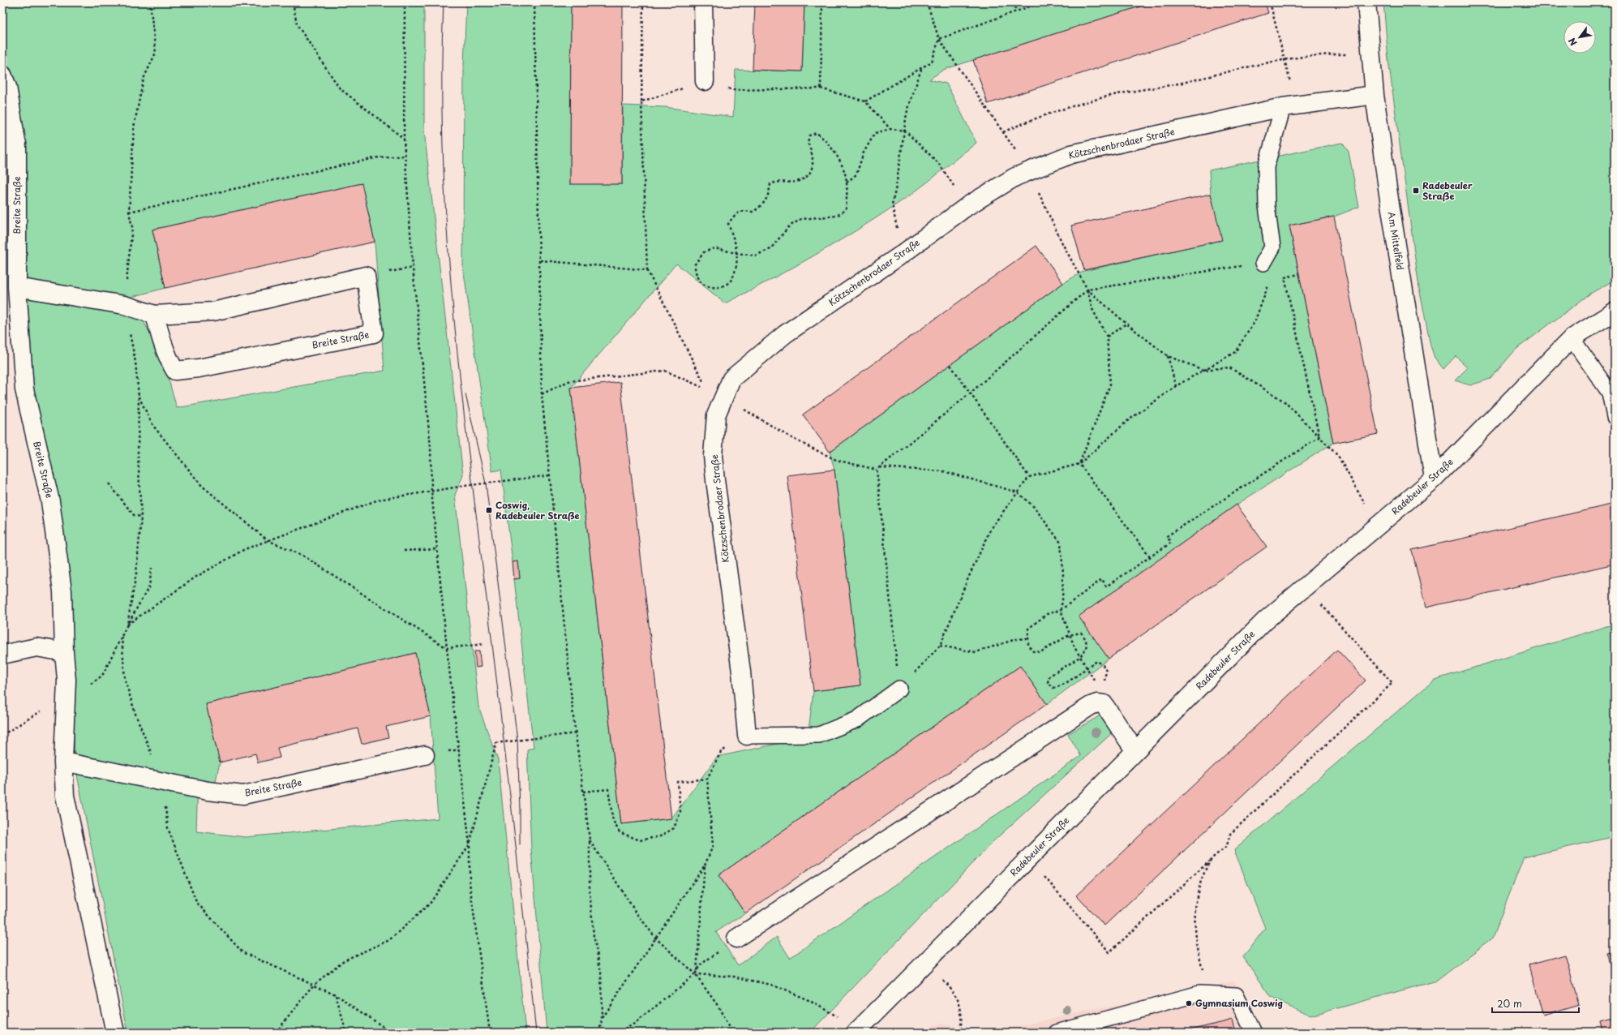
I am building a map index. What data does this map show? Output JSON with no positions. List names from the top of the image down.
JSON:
{
  "streets": {
    "street": [
      "Kötzschenbrodaer Straße",
      "Breite Straße",
      "Am Mittelfeld",
      "Radebeuler Straße"
    ]
  },
  "crossings": [
    ["Kötzschenbrodaer Straße", "Am Mittelfeld"],
    ["Am Mittelfeld", "Radebeuler Straße"]
  ],
  "places": {
    "transit": ["Radebeuler Straße", "Coswig, Radebeuler Straße"],
    "other": ["Gymnasium Coswig"]
  },
  "scale_bar": "20 m",
  "north": "bottom left"
}
